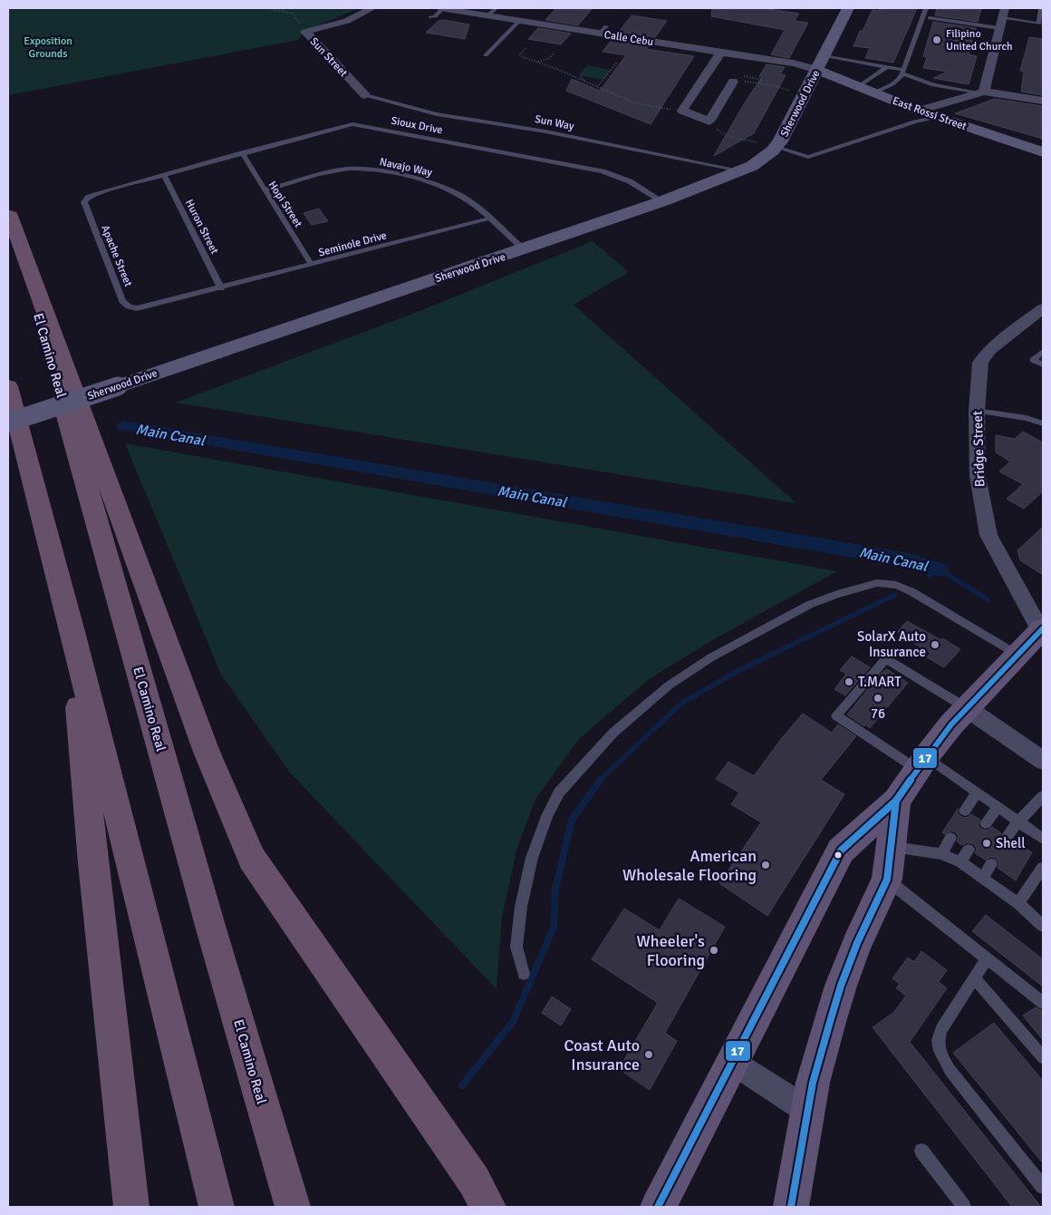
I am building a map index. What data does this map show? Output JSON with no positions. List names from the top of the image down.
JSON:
{
  "streets": {
    "highway": ["El Camino Real"],
    "main road": ["Sherwood Drive", "East Rossi Street"],
    "street": ["Calle Cebu", "Sun Street", "Bridge Street"],
    "lane": [
      "Sun Way",
      "Sioux Drive",
      "Navajo Way",
      "Hopi Street",
      "Huron Street",
      "Seminole Drive",
      "Apache Street"
    ]
  },
  "crossings": [
    ["Calle Cebu", "Sherwood Drive"],
    ["Calle Cebu", "East Rossi Street"],
    ["Sun Street", "Sun Way"],
    ["Sherwood Drive", "East Rossi Street"],
    ["Sherwood Drive", "Sun Way"],
    ["Sherwood Drive", "Sioux Drive"],
    ["Sherwood Drive", "Navajo Way"],
    ["Sioux Drive", "Hopi Street"],
    ["Sioux Drive", "Huron Street"],
    ["Sioux Drive", "Apache Street"],
    ["Navajo Way", "Hopi Street"],
    ["Navajo Way", "Seminole Drive"],
    ["Hopi Street", "Seminole Drive"],
    ["Huron Street", "Seminole Drive"],
    ["Huron Street", "Apache Street"],
    ["Seminole Drive", "Apache Street"]
  ],
  "water": ["Main Canal"],
  "parks": ["Exposition Grounds"],
  "places": [
    "Filipino United Church",
    "SolarX Auto Insurance",
    "T.MART",
    "76",
    "Shell",
    "American Wholesale Flooring",
    "Wheeler's Flooring",
    "Coast Auto Insurance"
  ],
  "lines": ["transit line 17"]
}
